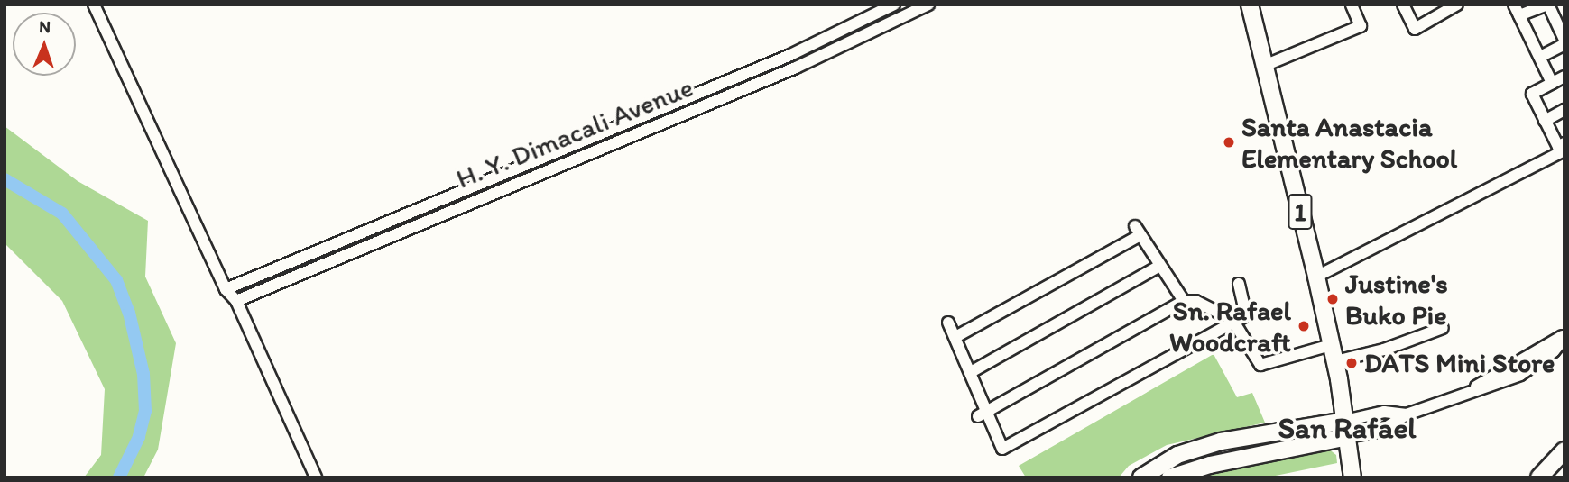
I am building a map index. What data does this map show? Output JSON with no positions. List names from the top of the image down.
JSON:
{
  "streets": {
    "highway": ["1"],
    "street": ["H. Y. Dimacali Avenue"]
  },
  "districts": ["San Rafael"],
  "places": [
    "Santa Anastacia Elementary School",
    "Justine's Buko Pie",
    "Sn. Rafael Woodcraft",
    "DATS Mini Store"
  ],
  "north": "top"
}
